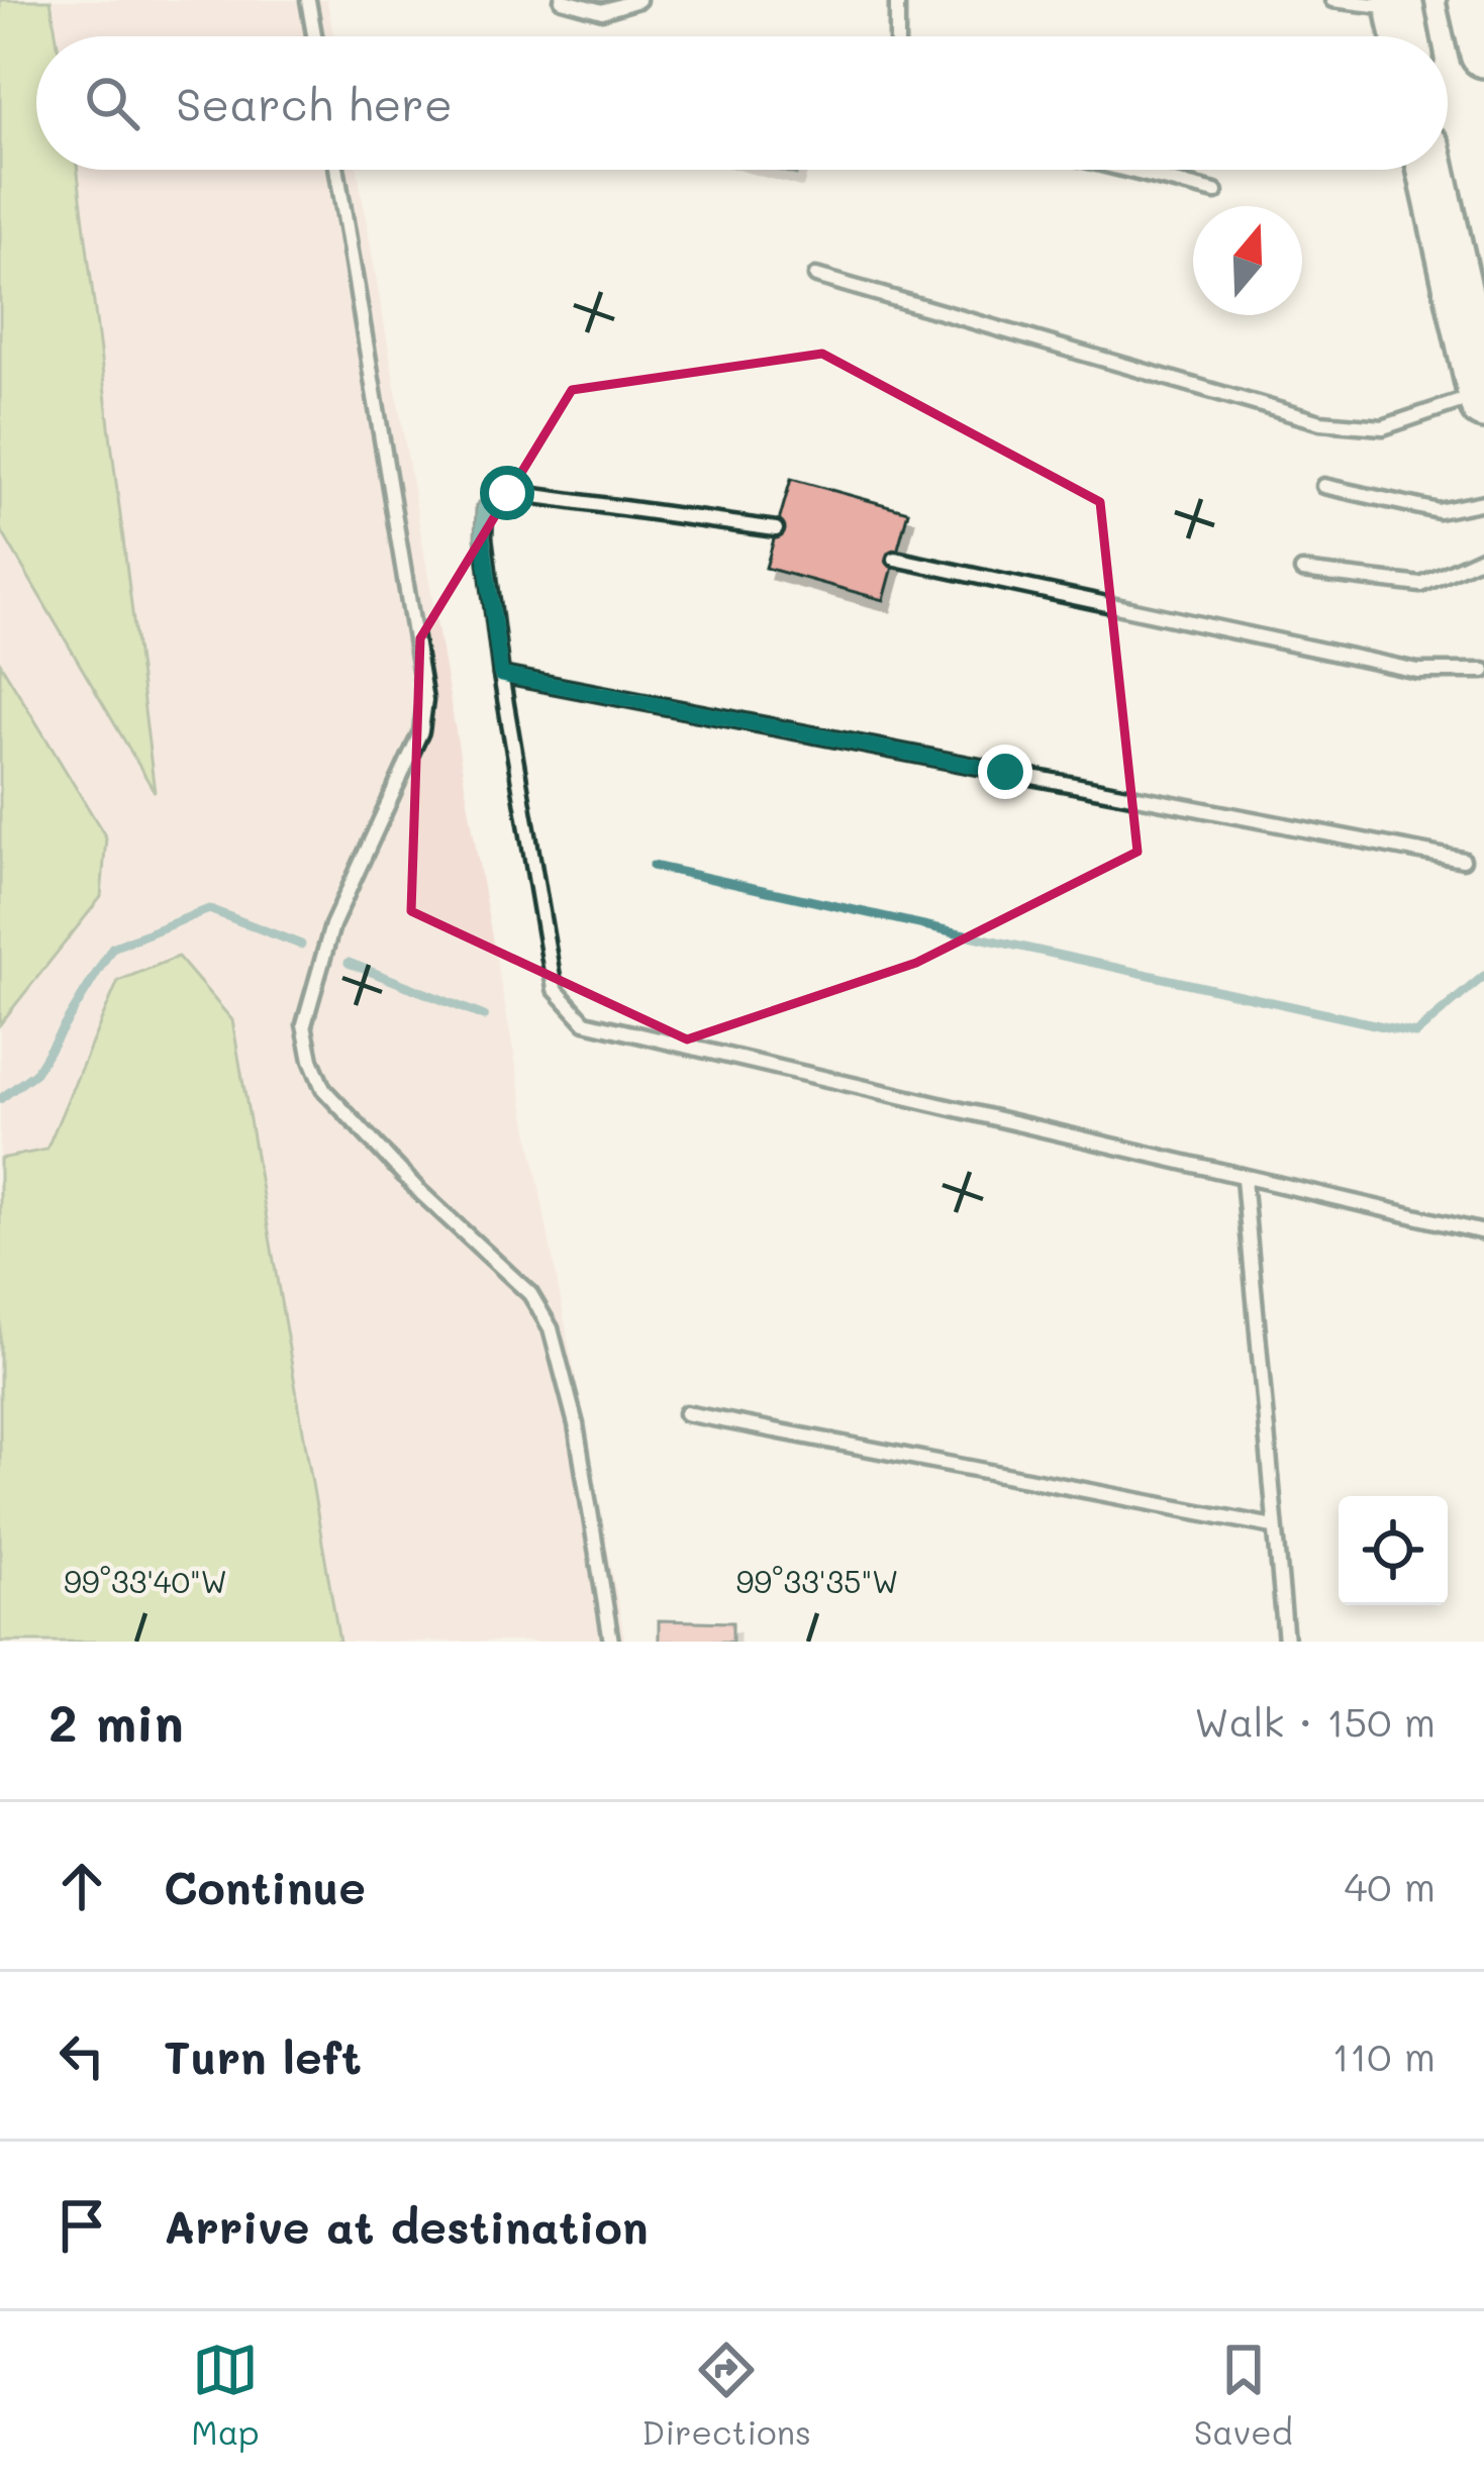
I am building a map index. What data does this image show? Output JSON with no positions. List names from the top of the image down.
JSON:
{
  "north": "top",
  "page": {
    "search": "Search here",
    "heading": ["2 min", "Walk · 150 m"],
    "list": [
      ["Continue", "40 m"],
      ["Turn left", "110 m"],
      "Arrive at destination"
    ],
    "nav": ["Map", "Directions", "Saved"]
  },
  "coordinates": ["99°33'40\"W", "99°33'35\"W"]
}
